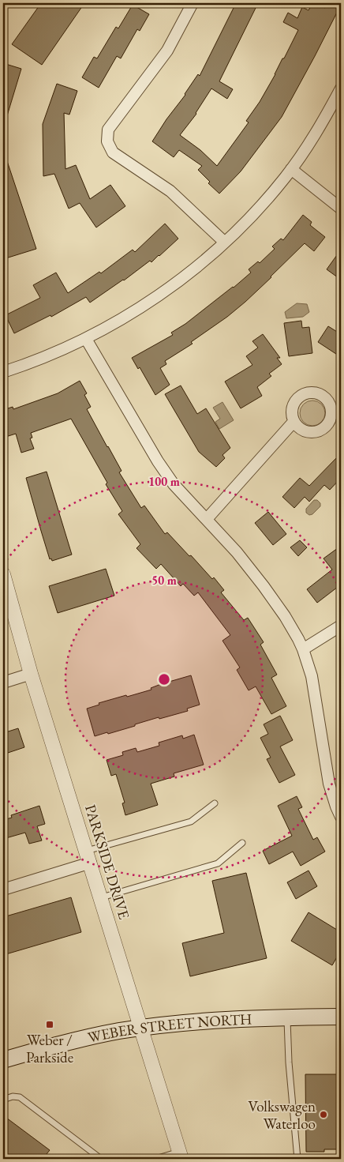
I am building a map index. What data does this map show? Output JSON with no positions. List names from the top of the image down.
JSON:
{
  "streets": {
    "main road": ["WEBER STREET NORTH"],
    "street": ["PARKSIDE DRIVE"]
  },
  "crossings": [
    ["PARKSIDE DRIVE", "WEBER STREET NORTH"]
  ],
  "places": {
    "transit": ["Weber / Parkside"],
    "other": ["Volkswagen Waterloo"]
  },
  "rings": ["100 m", "50 m"]
}
